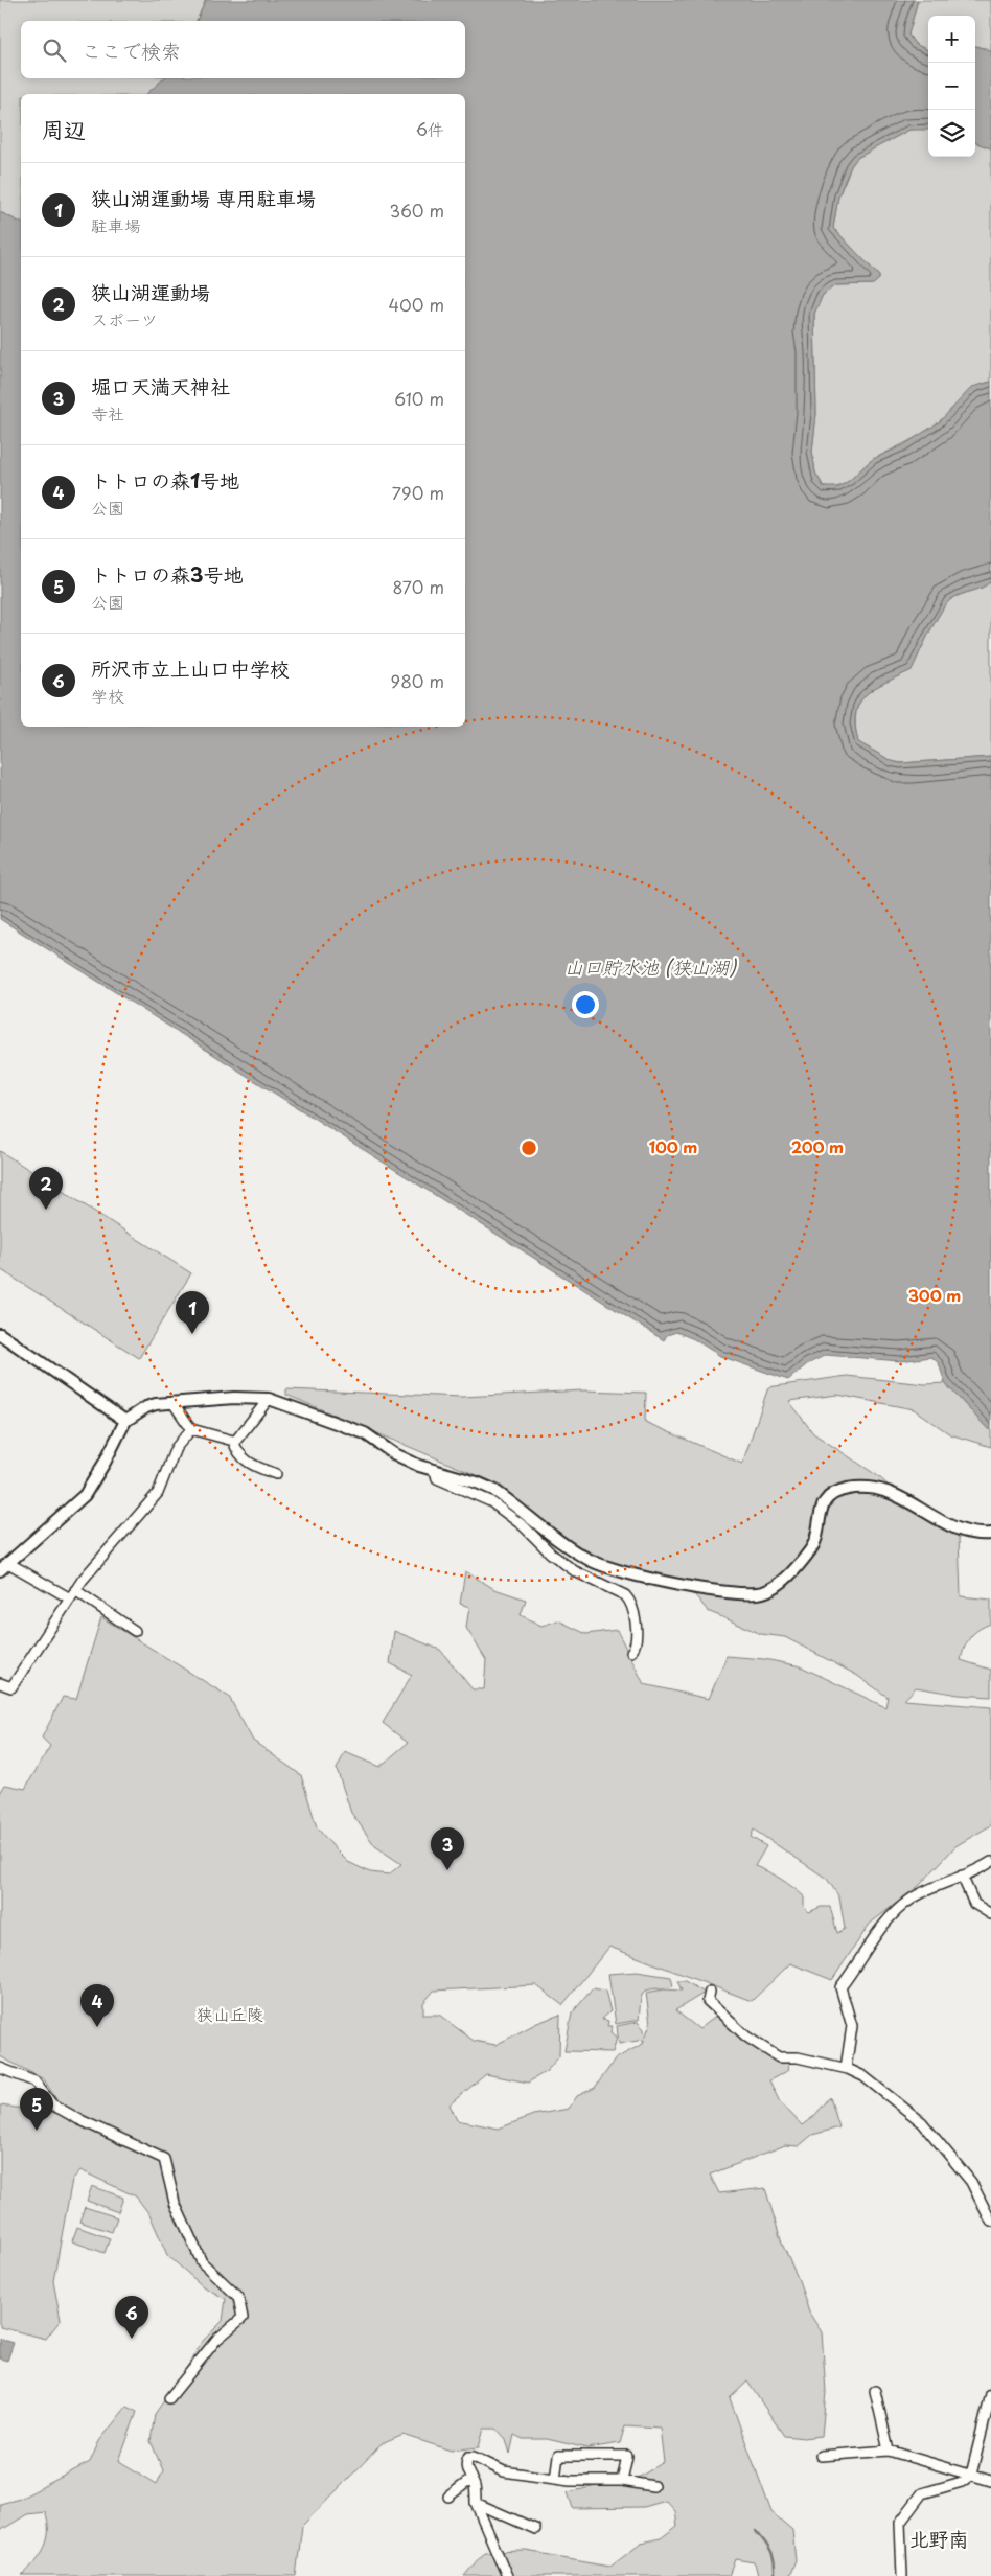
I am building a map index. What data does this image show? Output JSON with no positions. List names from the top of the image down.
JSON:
{
  "districts": ["北野南"],
  "water": ["山口貯水池 (狭山湖)"],
  "parks": ["狭山丘陵"],
  "page": {
    "map_buttons": ["+", "−"],
    "search": "ここで検索",
    "heading": ["周辺", "6件"],
    "list": [
      {
        "mark": "1",
        "name": "狭山湖運動場 専用駐車場",
        "note": "駐車場",
        "value": "360 m"
      },
      {
        "mark": "2",
        "name": "狭山湖運動場",
        "note": "スポーツ",
        "value": "400 m"
      },
      {
        "mark": "3",
        "name": "堀口天満天神社",
        "note": "寺社",
        "value": "610 m"
      },
      {
        "mark": "4",
        "name": "トトロの森1号地",
        "note": "公園",
        "value": "790 m"
      },
      {
        "mark": "5",
        "name": "トトロの森3号地",
        "note": "公園",
        "value": "870 m"
      },
      {
        "mark": "6",
        "name": "所沢市立上山口中学校",
        "note": "学校",
        "value": "980 m"
      }
    ],
    "pins": [
      "2",
      "1",
      "3",
      "4",
      "5",
      "6"
    ]
  },
  "rings": ["100 m", "200 m", "300 m"]
}
